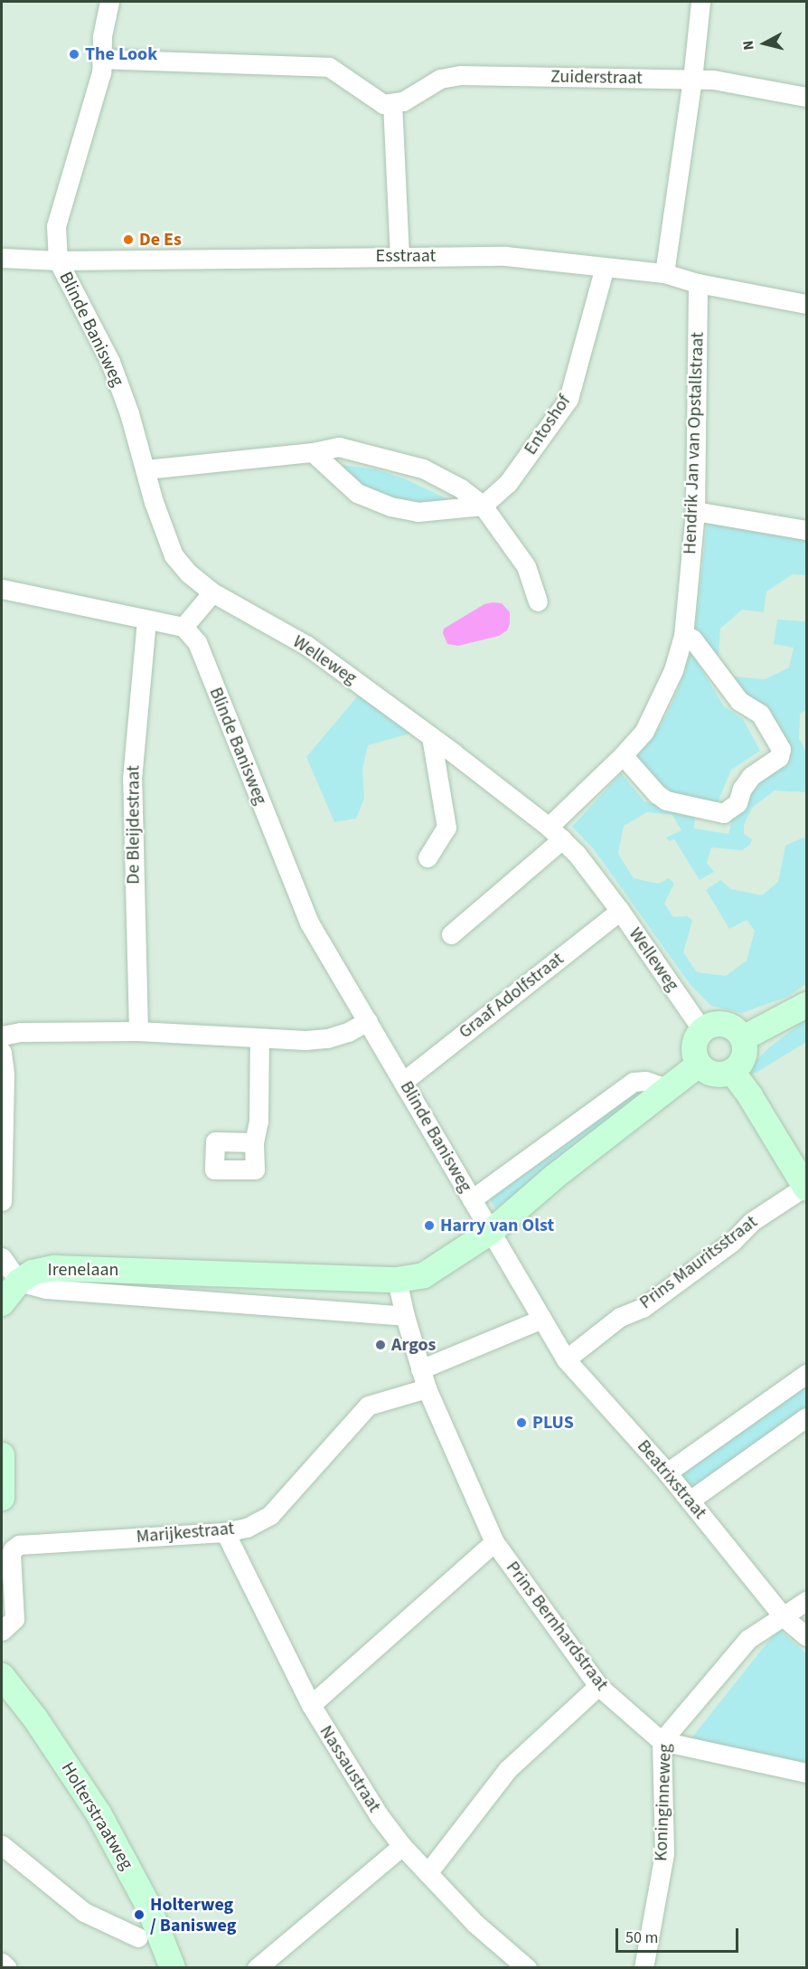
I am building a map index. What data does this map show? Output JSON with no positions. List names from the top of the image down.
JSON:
{
  "streets": {
    "main road": ["Irenelaan", "Holterstraatweg"],
    "street": [
      "Zuiderstraat",
      "Esstraat",
      "Blinde Banisweg",
      "Entoshof",
      "Hendrik Jan van Opstallstraat",
      "Welleweg",
      "De Bleijdestraat",
      "Graaf Adolfstraat",
      "Prins Mauritsstraat",
      "Beatrixstraat",
      "Marijkestraat",
      "Prins Bernhardstraat",
      "Nassaustraat",
      "Koninginneweg"
    ]
  },
  "crossings": [
    ["Esstraat", "Blinde Banisweg"],
    ["Esstraat", "Entoshof"],
    ["Esstraat", "Hendrik Jan van Opstallstraat"],
    ["Blinde Banisweg", "Welleweg"],
    ["Blinde Banisweg", "Graaf Adolfstraat"],
    ["Blinde Banisweg", "Irenelaan"],
    ["Blinde Banisweg", "Beatrixstraat"],
    ["Hendrik Jan van Opstallstraat", "Welleweg"],
    ["Welleweg", "Graaf Adolfstraat"],
    ["Welleweg", "Irenelaan"],
    ["Prins Mauritsstraat", "Beatrixstraat"],
    ["Irenelaan", "Prins Bernhardstraat"],
    ["Beatrixstraat", "Koninginneweg"],
    ["Marijkestraat", "Prins Bernhardstraat"],
    ["Marijkestraat", "Nassaustraat"],
    ["Prins Bernhardstraat", "Koninginneweg"]
  ],
  "places": [
    "The Look",
    "De Es",
    "Harry van Olst",
    "Argos",
    "PLUS",
    "Holterweg / Banisweg"
  ],
  "scale_bar": "50 m",
  "north": "left"
}
